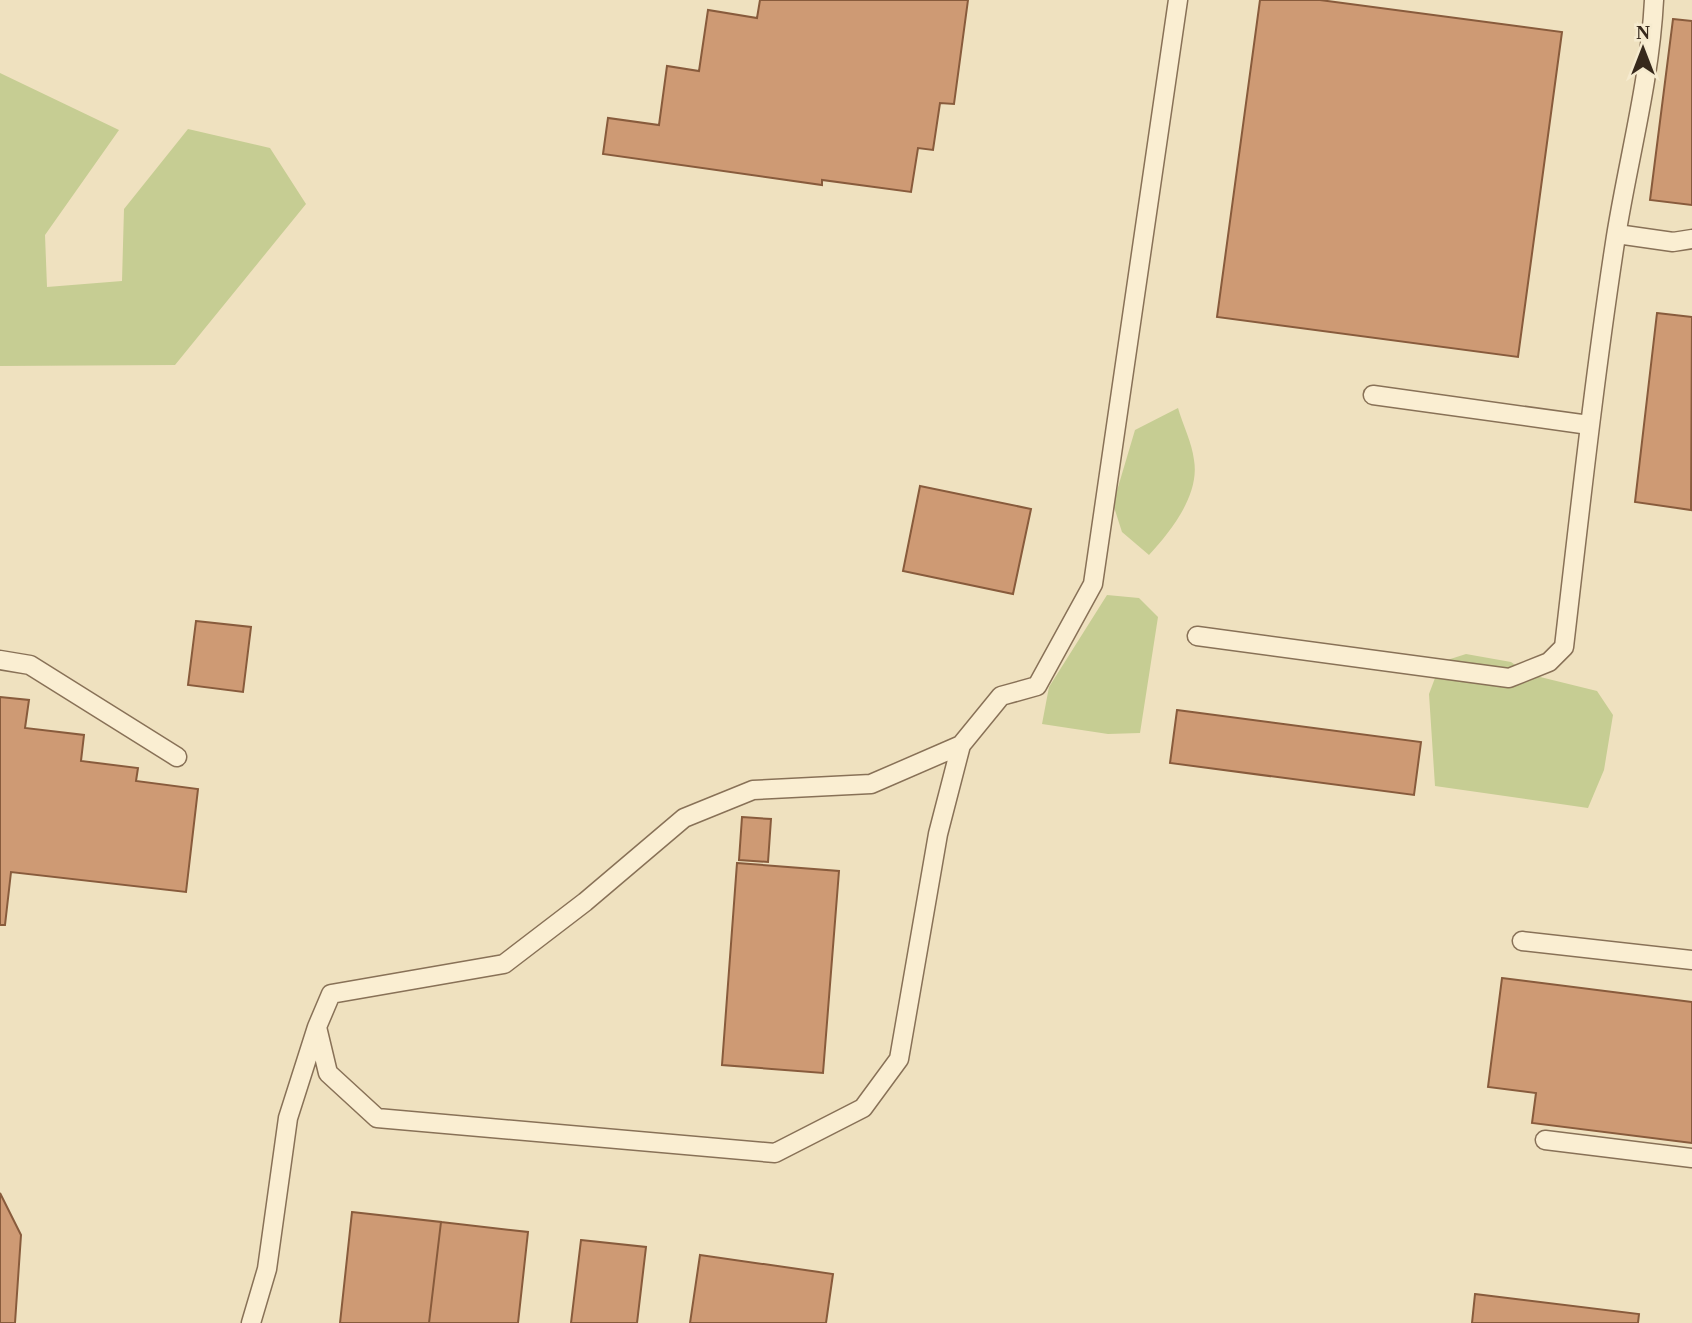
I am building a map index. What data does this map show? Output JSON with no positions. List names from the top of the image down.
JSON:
{
  "north": "top"
}
